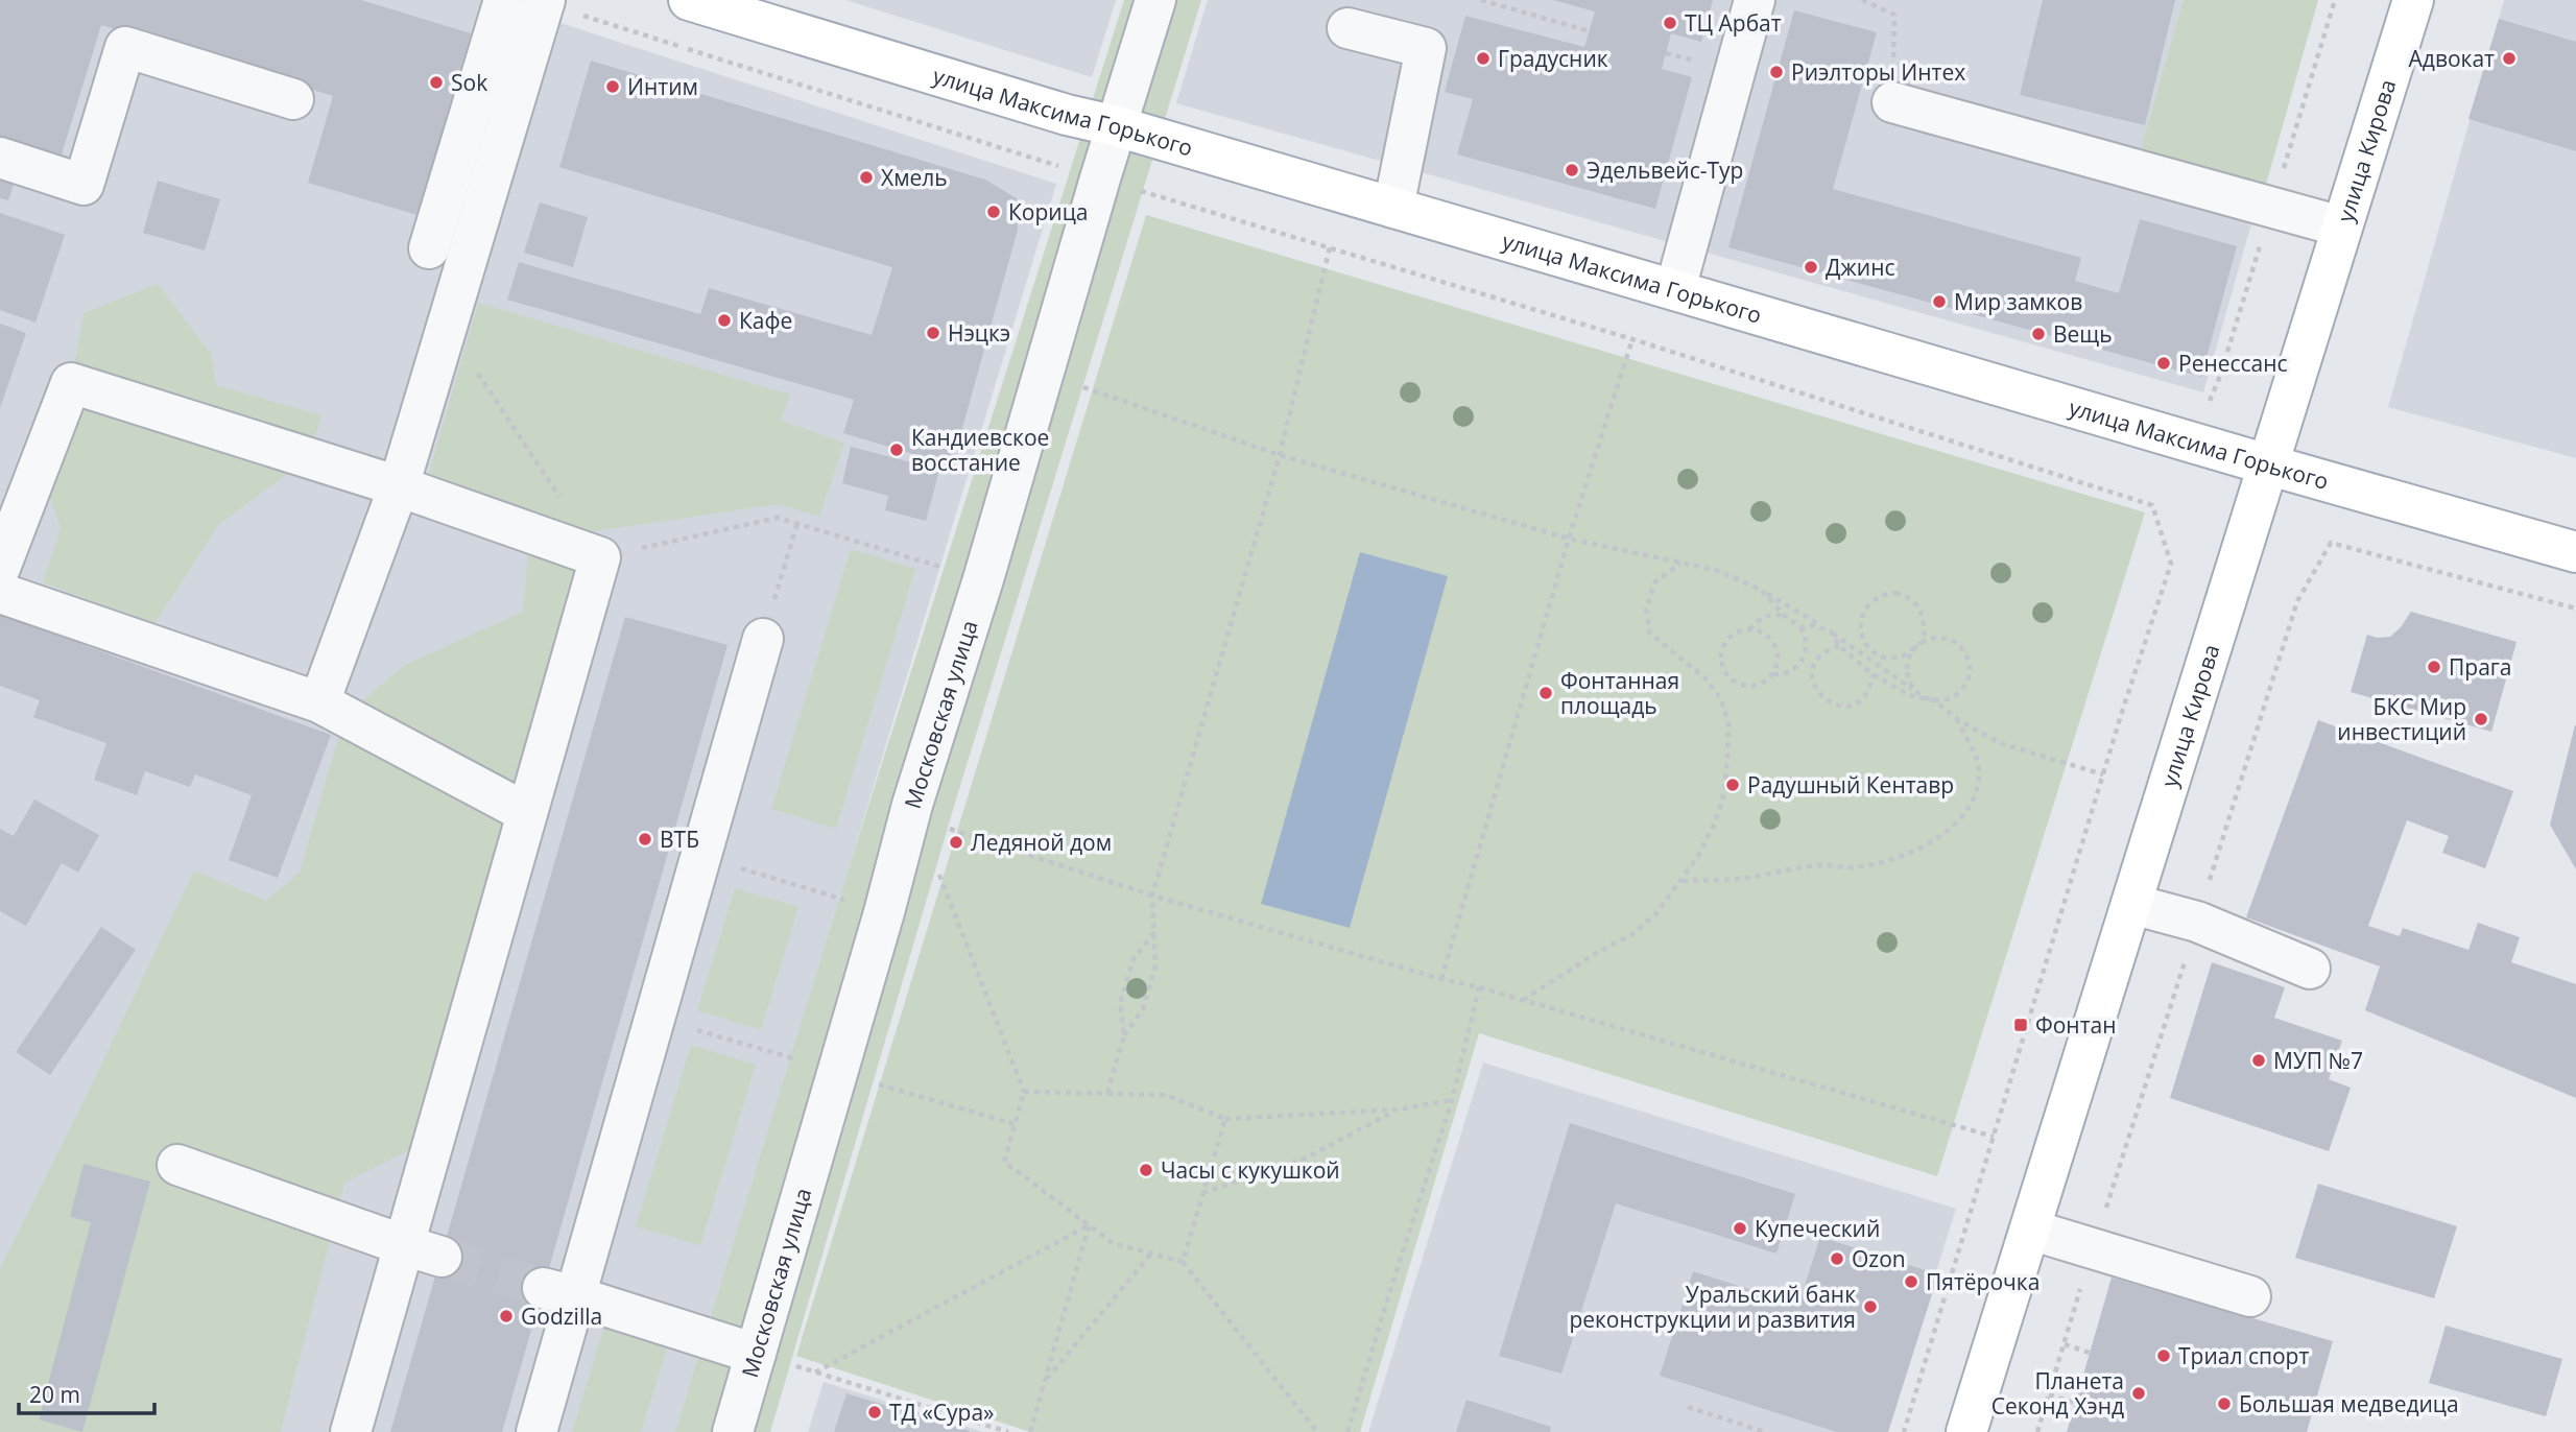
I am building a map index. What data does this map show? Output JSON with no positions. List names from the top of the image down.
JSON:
{
  "streets": {
    "main road": ["улица Максима Горького", "улица Кирова"],
    "street": ["Московская улица"]
  },
  "crossings": [
    ["улица Максима Горького", "улица Кирова"],
    ["улица Максима Горького", "Московская улица"]
  ],
  "places": {
    "other": [
      "ТЦ Арбат",
      "Градусник",
      "Адвокат",
      "Риэлторы Интех",
      "Sok",
      "Интим",
      "Эдельвейс-Тур",
      "Хмель",
      "Корица",
      "Джинс",
      "Мир замков",
      "Кафе",
      "Нэцкэ",
      "Вещь",
      "Ренессанс",
      "Кандиевское восстание",
      "Прага",
      "Фонтанная площадь",
      "БКС Мир инвестиций",
      "Радушный Кентавр",
      "ВТБ",
      "Ледяной дом",
      "МУП №7",
      "Часы с кукушкой",
      "Купеческий",
      "Ozon",
      "Пятёрочка",
      "Уральский банк реконструкции и развития",
      "Godzilla",
      "Триал спорт",
      "Планета Секонд Хэнд",
      "Большая медведица",
      "ТД «Сура»"
    ],
    "transit": ["Фонтан"]
  },
  "scale_bar": "20 m"
}
